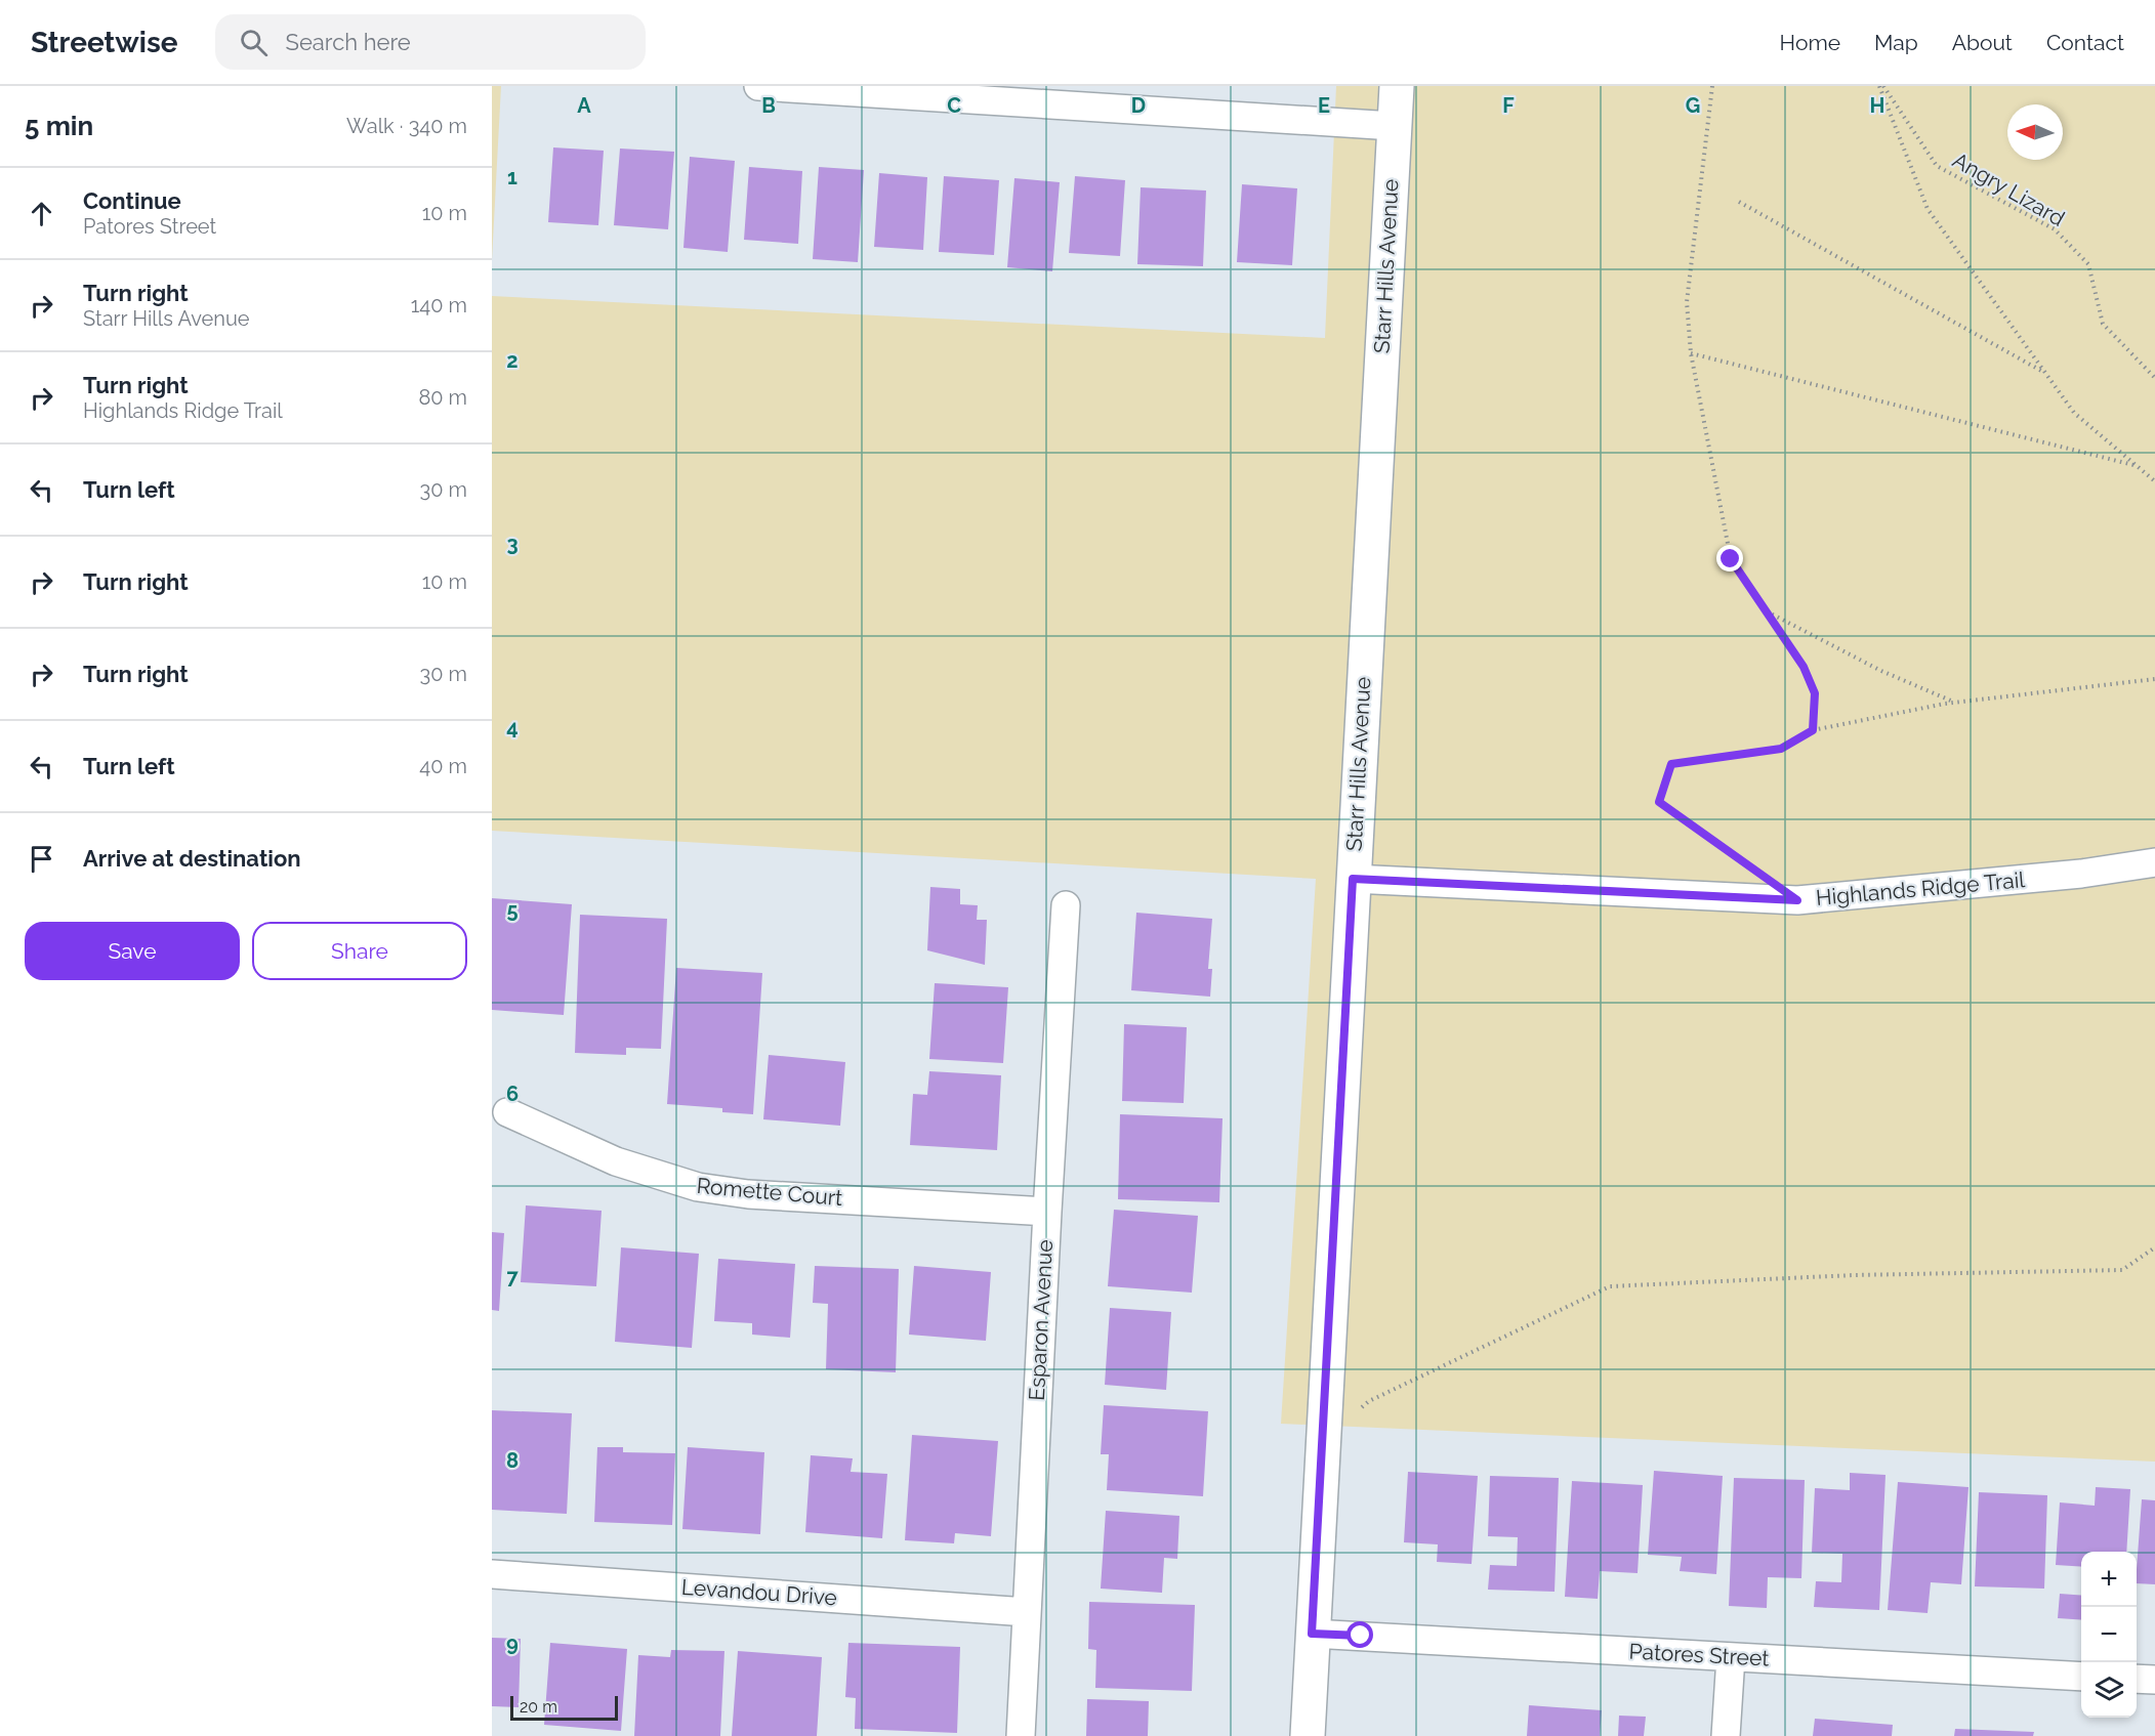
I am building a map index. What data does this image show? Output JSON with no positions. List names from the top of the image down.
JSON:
{
  "streets": {
    "street": [
      "Starr Hills Avenue",
      "Highlands Ridge Trail",
      "Romette Court",
      "Esparon Avenue",
      "Levandou Drive",
      "Patores Street"
    ],
    "path": ["Angry Lizard"]
  },
  "crossings": [
    ["Starr Hills Avenue", "Highlands Ridge Trail"],
    ["Starr Hills Avenue", "Patores Street"],
    ["Romette Court", "Esparon Avenue"],
    ["Esparon Avenue", "Levandou Drive"]
  ],
  "scale_bar": "20 m",
  "north": "left",
  "page": {
    "header": "Streetwise",
    "search": "Search here",
    "nav": [
      "Home",
      "Map",
      "About",
      "Contact"
    ],
    "heading": ["5 min", "Walk · 340 m"],
    "list": [
      ["Continue", "Patores Street", "10 m"],
      ["Turn right", "Starr Hills Avenue", "140 m"],
      ["Turn right", "Highlands Ridge Trail", "80 m"],
      ["Turn left", "30 m"],
      ["Turn right", "10 m"],
      ["Turn right", "30 m"],
      ["Turn left", "40 m"],
      "Arrive at destination"
    ],
    "buttons": ["Save", "Share"],
    "map_buttons": ["+", "−"],
    "scale": "20 m"
  },
  "grid": {
    "columns": [
      "A",
      "B",
      "C",
      "D",
      "E",
      "F",
      "G",
      "H"
    ],
    "rows": [
      "1",
      "2",
      "3",
      "4",
      "5",
      "6",
      "7",
      "8",
      "9"
    ]
  }
}
